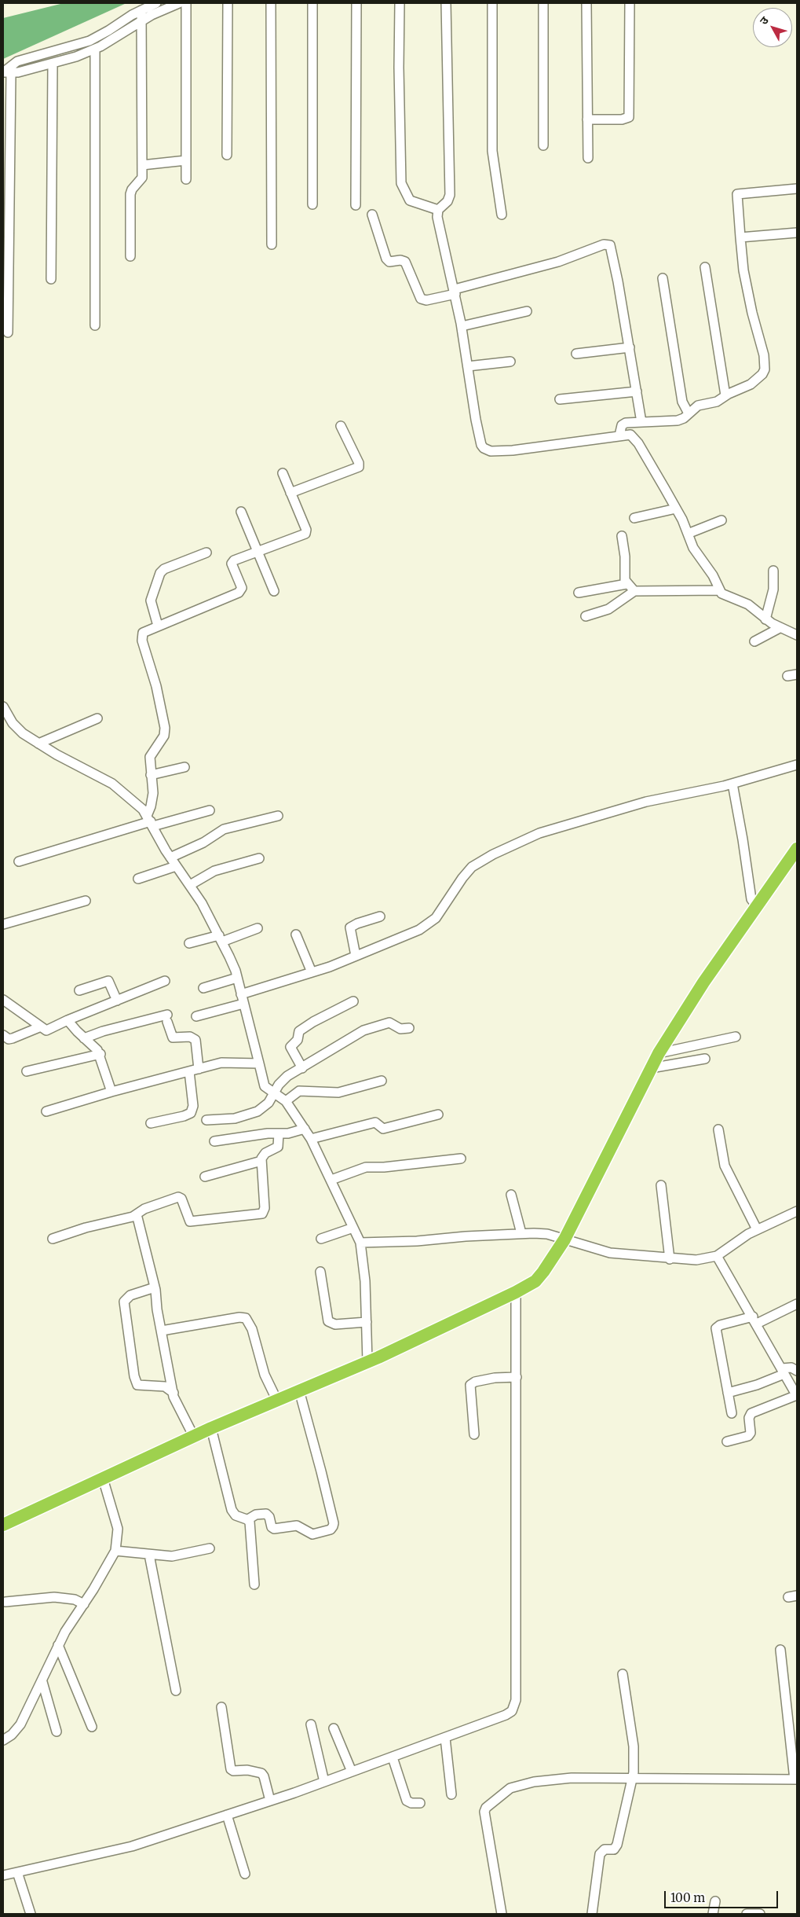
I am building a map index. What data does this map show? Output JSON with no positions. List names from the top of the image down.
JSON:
{
  "scale_bar": "100 m",
  "north": "top left"
}
